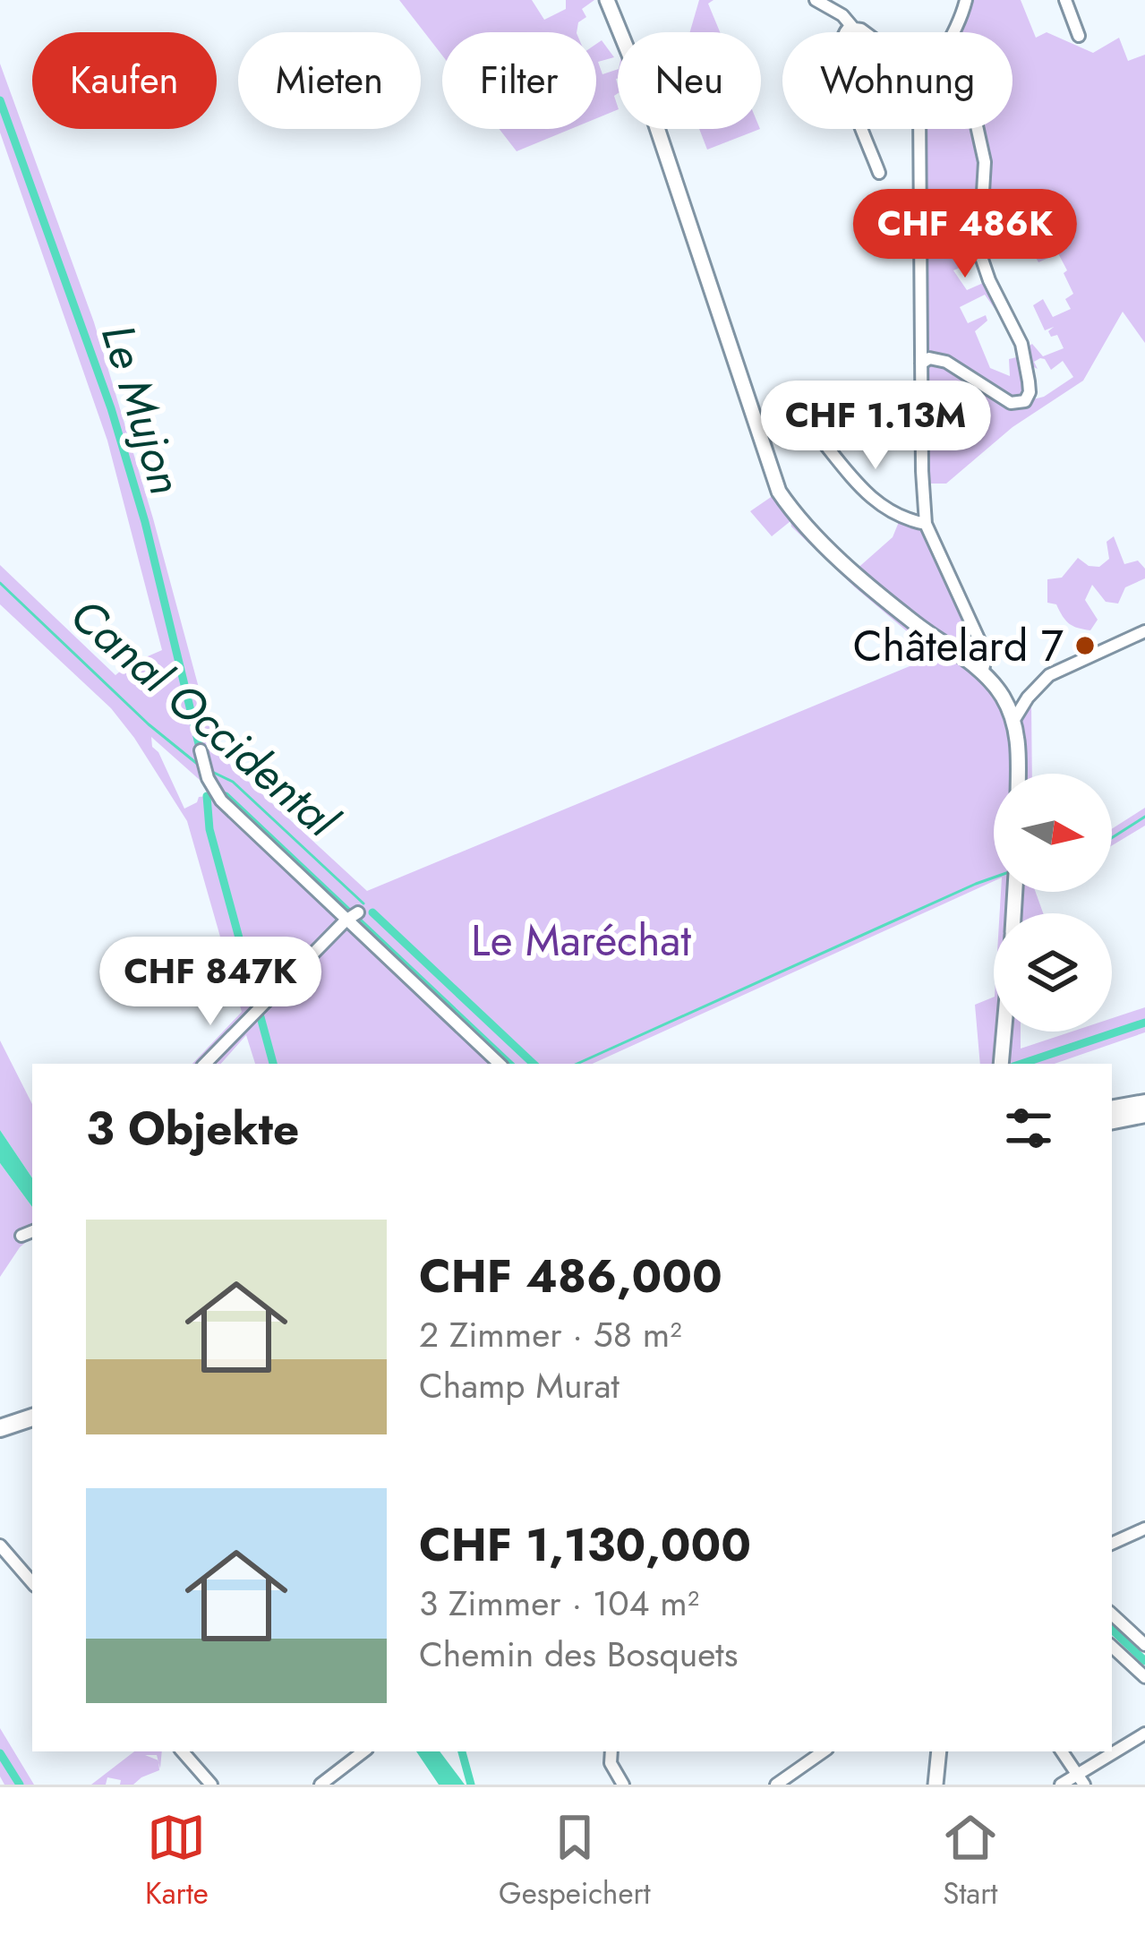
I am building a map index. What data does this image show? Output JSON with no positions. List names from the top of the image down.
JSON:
{
  "water": ["Le Mujon", "Canal Occidental"],
  "parks": ["Le Maréchat"],
  "places": ["Châtelard 7"],
  "north": "right",
  "page": {
    "chip": [
      "Kaufen",
      "Mieten",
      "Filter",
      "Neu",
      "Wohnung"
    ],
    "price": ["CHF 486K", "CHF 1.13M", "CHF 847K"],
    "heading": "3 Objekte",
    "list": [
      {
        "name": "CHF 486,000",
        "note": "2 Zimmer · 58 m² · Champ Murat"
      },
      {
        "name": "CHF 1,130,000",
        "note": "3 Zimmer · 104 m² · Chemin des Bosquets"
      }
    ],
    "tabs": ["Karte", "Gespeichert", "Start"]
  }
}
